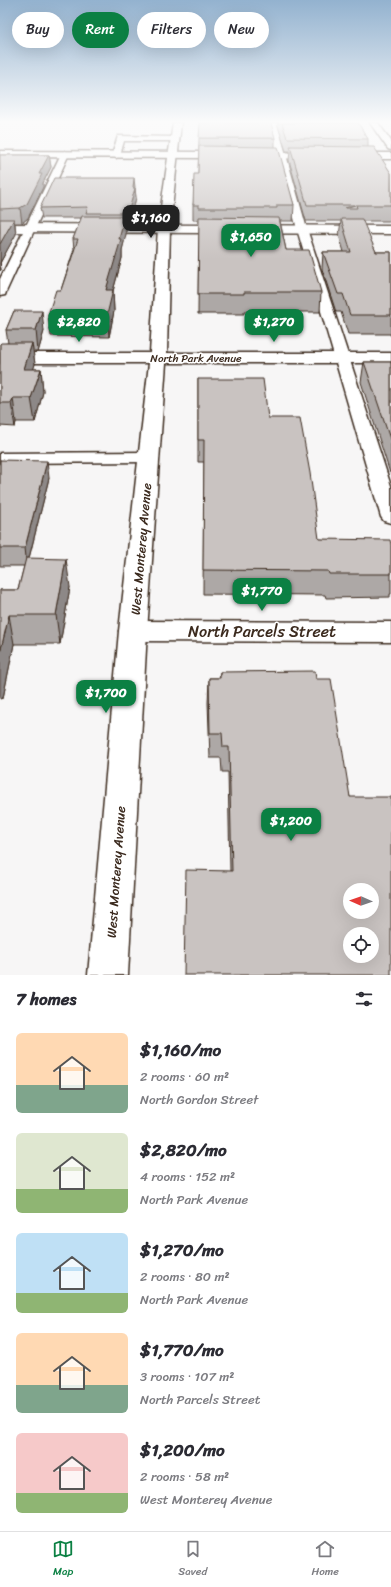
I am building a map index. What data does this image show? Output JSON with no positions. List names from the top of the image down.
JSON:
{
  "streets": {
    "street": ["North Park Avenue", "West Monterey Avenue", "North Parcels Street"]
  },
  "crossings": [
    ["North Park Avenue", "West Monterey Avenue"],
    ["West Monterey Avenue", "North Parcels Street"]
  ],
  "north": "left",
  "page": {
    "chip": [
      "Buy",
      "Rent",
      "Filters",
      "New"
    ],
    "price": [
      "$1,160",
      "$1,650",
      "$2,820",
      "$1,270",
      "$1,770",
      "$1,700",
      "$1,200"
    ],
    "heading": "7 homes",
    "list": [
      {
        "name": "$1,160/mo",
        "note": "2 rooms · 60 m² · North Gordon Street"
      },
      {
        "name": "$2,820/mo",
        "note": "4 rooms · 152 m² · North Park Avenue"
      },
      {
        "name": "$1,270/mo",
        "note": "2 rooms · 80 m² · North Park Avenue"
      },
      {
        "name": "$1,770/mo",
        "note": "3 rooms · 107 m² · North Parcels Street"
      },
      {
        "name": "$1,200/mo",
        "note": "2 rooms · 58 m² · West Monterey Avenue"
      }
    ],
    "tabs": ["Map", "Saved", "Home"]
  }
}
